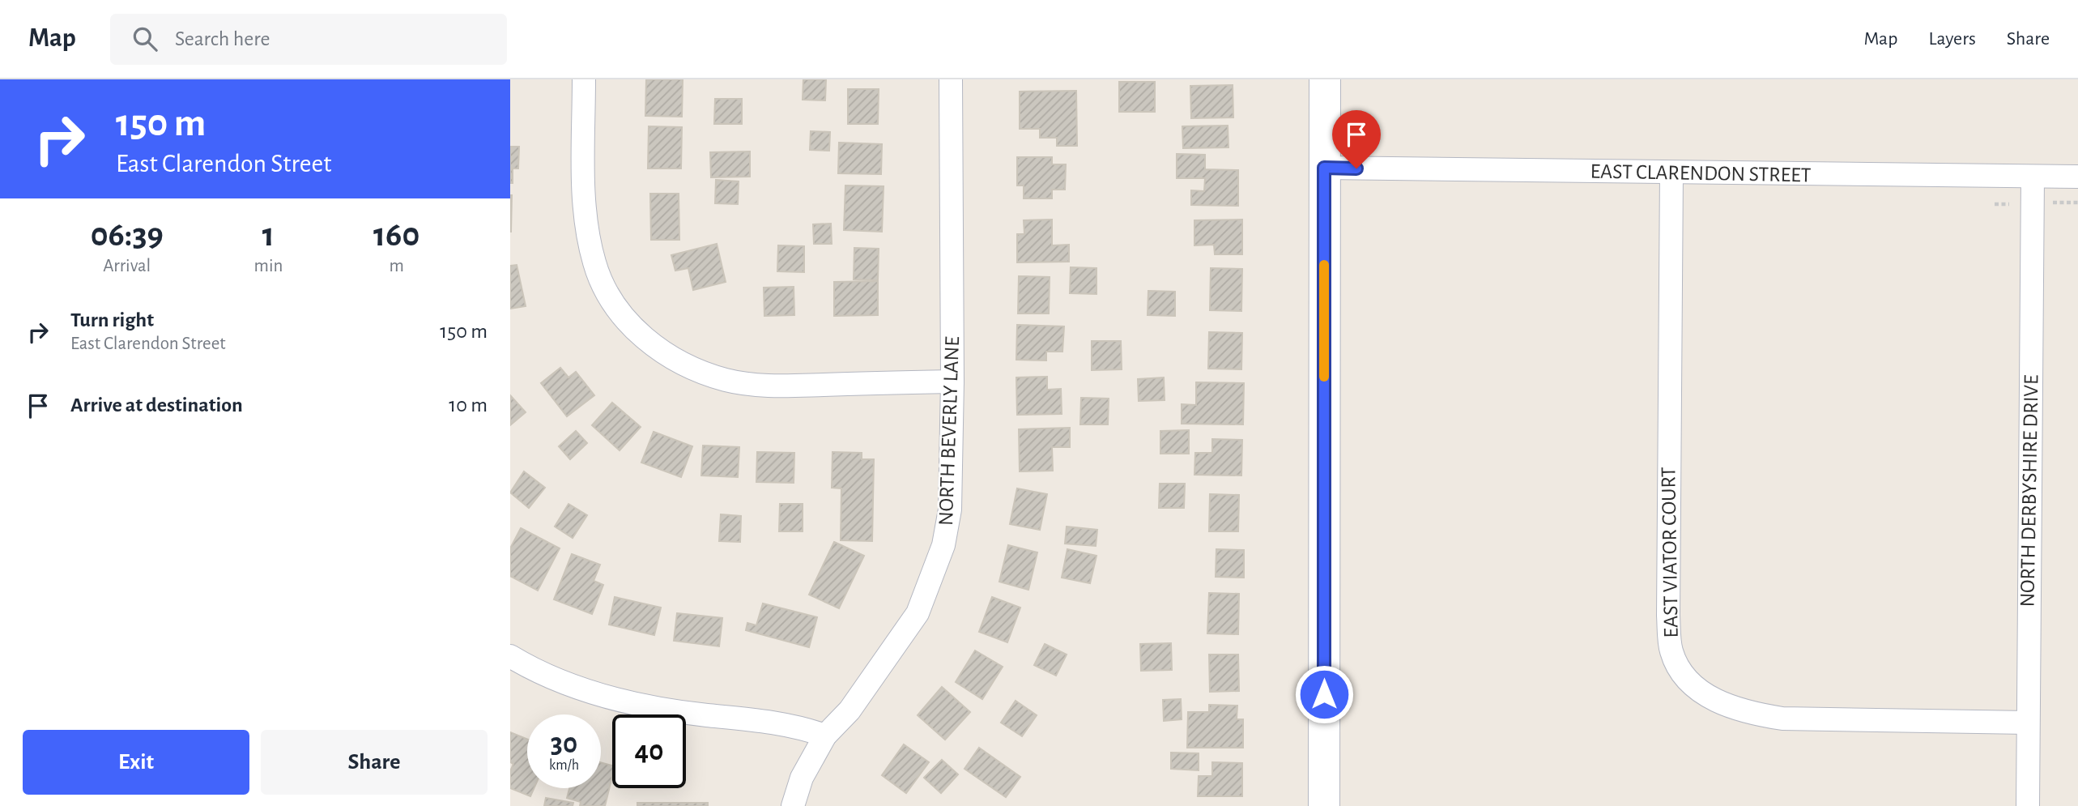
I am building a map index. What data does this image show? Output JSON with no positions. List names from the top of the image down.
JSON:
{
  "streets": {
    "street": [
      "EAST CLARENDON STREET",
      "NORTH BEVERLY LANE",
      "NORTH DERBYSHIRE DRIVE",
      "EAST VIATOR COURT"
    ]
  },
  "crossings": [
    ["EAST CLARENDON STREET", "NORTH DERBYSHIRE DRIVE"],
    ["EAST CLARENDON STREET", "EAST VIATOR COURT"],
    ["NORTH DERBYSHIRE DRIVE", "EAST VIATOR COURT"]
  ],
  "page": {
    "header": "Map",
    "search": "Search here",
    "nav": ["Map", "Layers", "Share"],
    "turn": ["150 m", "East Clarendon Street"],
    "eta": [
      "06:39",
      "Arrival",
      "1",
      "min",
      "160",
      "m"
    ],
    "list": [
      {
        "name": "Turn right",
        "note": "East Clarendon Street",
        "value": "150 m"
      },
      {
        "name": "Arrive at destination",
        "value": "10 m"
      }
    ],
    "speed": "30 km/h",
    "limit": "40",
    "buttons": ["Exit", "Share"]
  }
}
